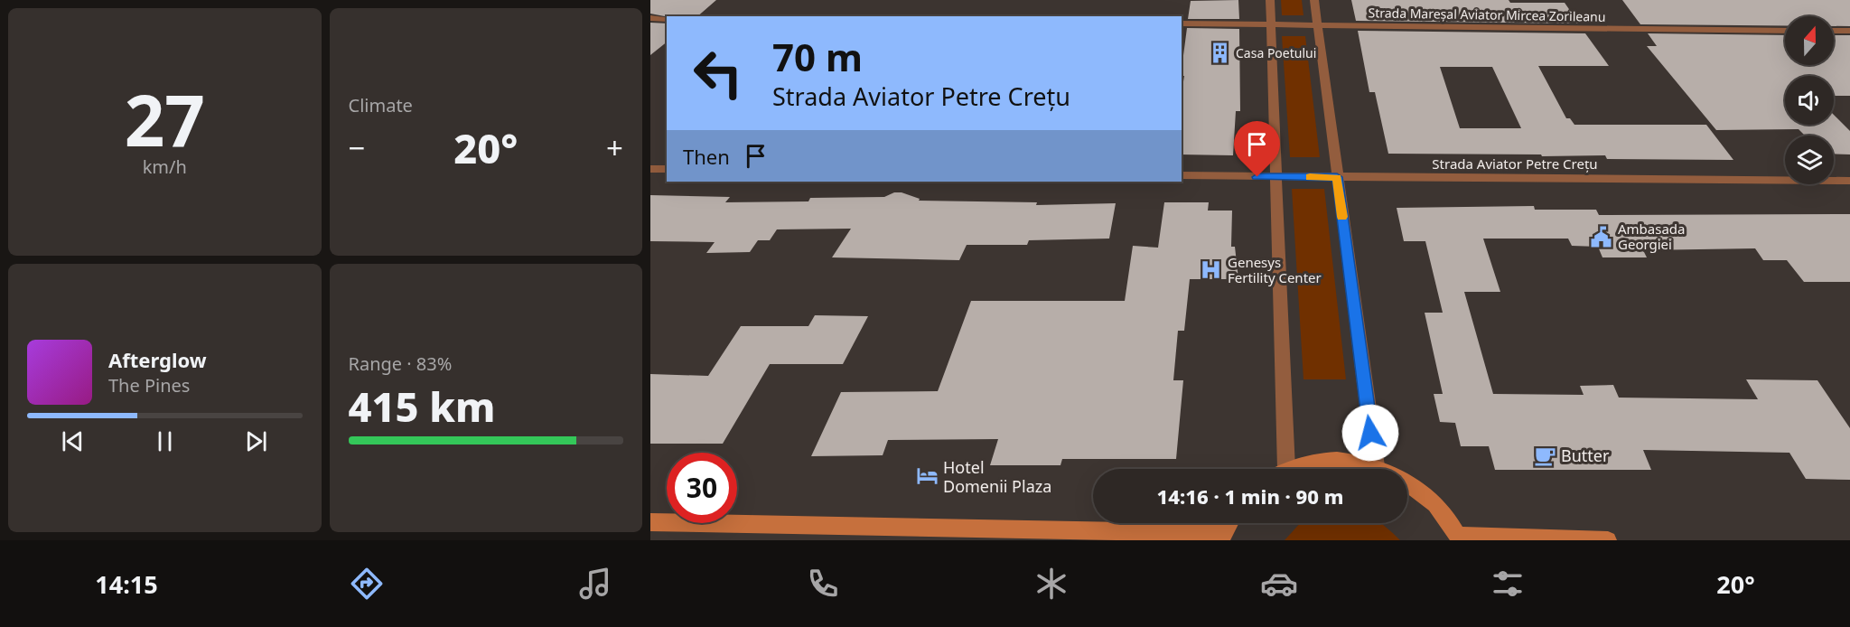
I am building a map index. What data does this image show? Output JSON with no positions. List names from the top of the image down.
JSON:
{
  "streets": {
    "street": ["Strada Mareșal Aviator Mircea Zorileanu", "Strada Aviator Petre Crețu"]
  },
  "places": {
    "building": ["Casa Poetului"],
    "public building": ["Ambasada Georgiei"],
    "hospital": ["Genesys Fertility Center"],
    "cafe": ["Butter"],
    "hotel": ["Hotel Domenii Plaza"]
  },
  "north": "top",
  "page": {
    "tile": [
      ["27", "km/h"],
      "Climate",
      ["Range · 83%", "415 km"]
    ],
    "turn": ["70 m", "Strada Aviator Petre Crețu"],
    "heat": ["−", "20°", "+"],
    "then": "Then",
    "song": ["Afterglow", "The Pines"],
    "limit": "30",
    "trip": "14:16 · 1 min · 90 m",
    "tabs": ["14:15", "20°"]
  }
}
